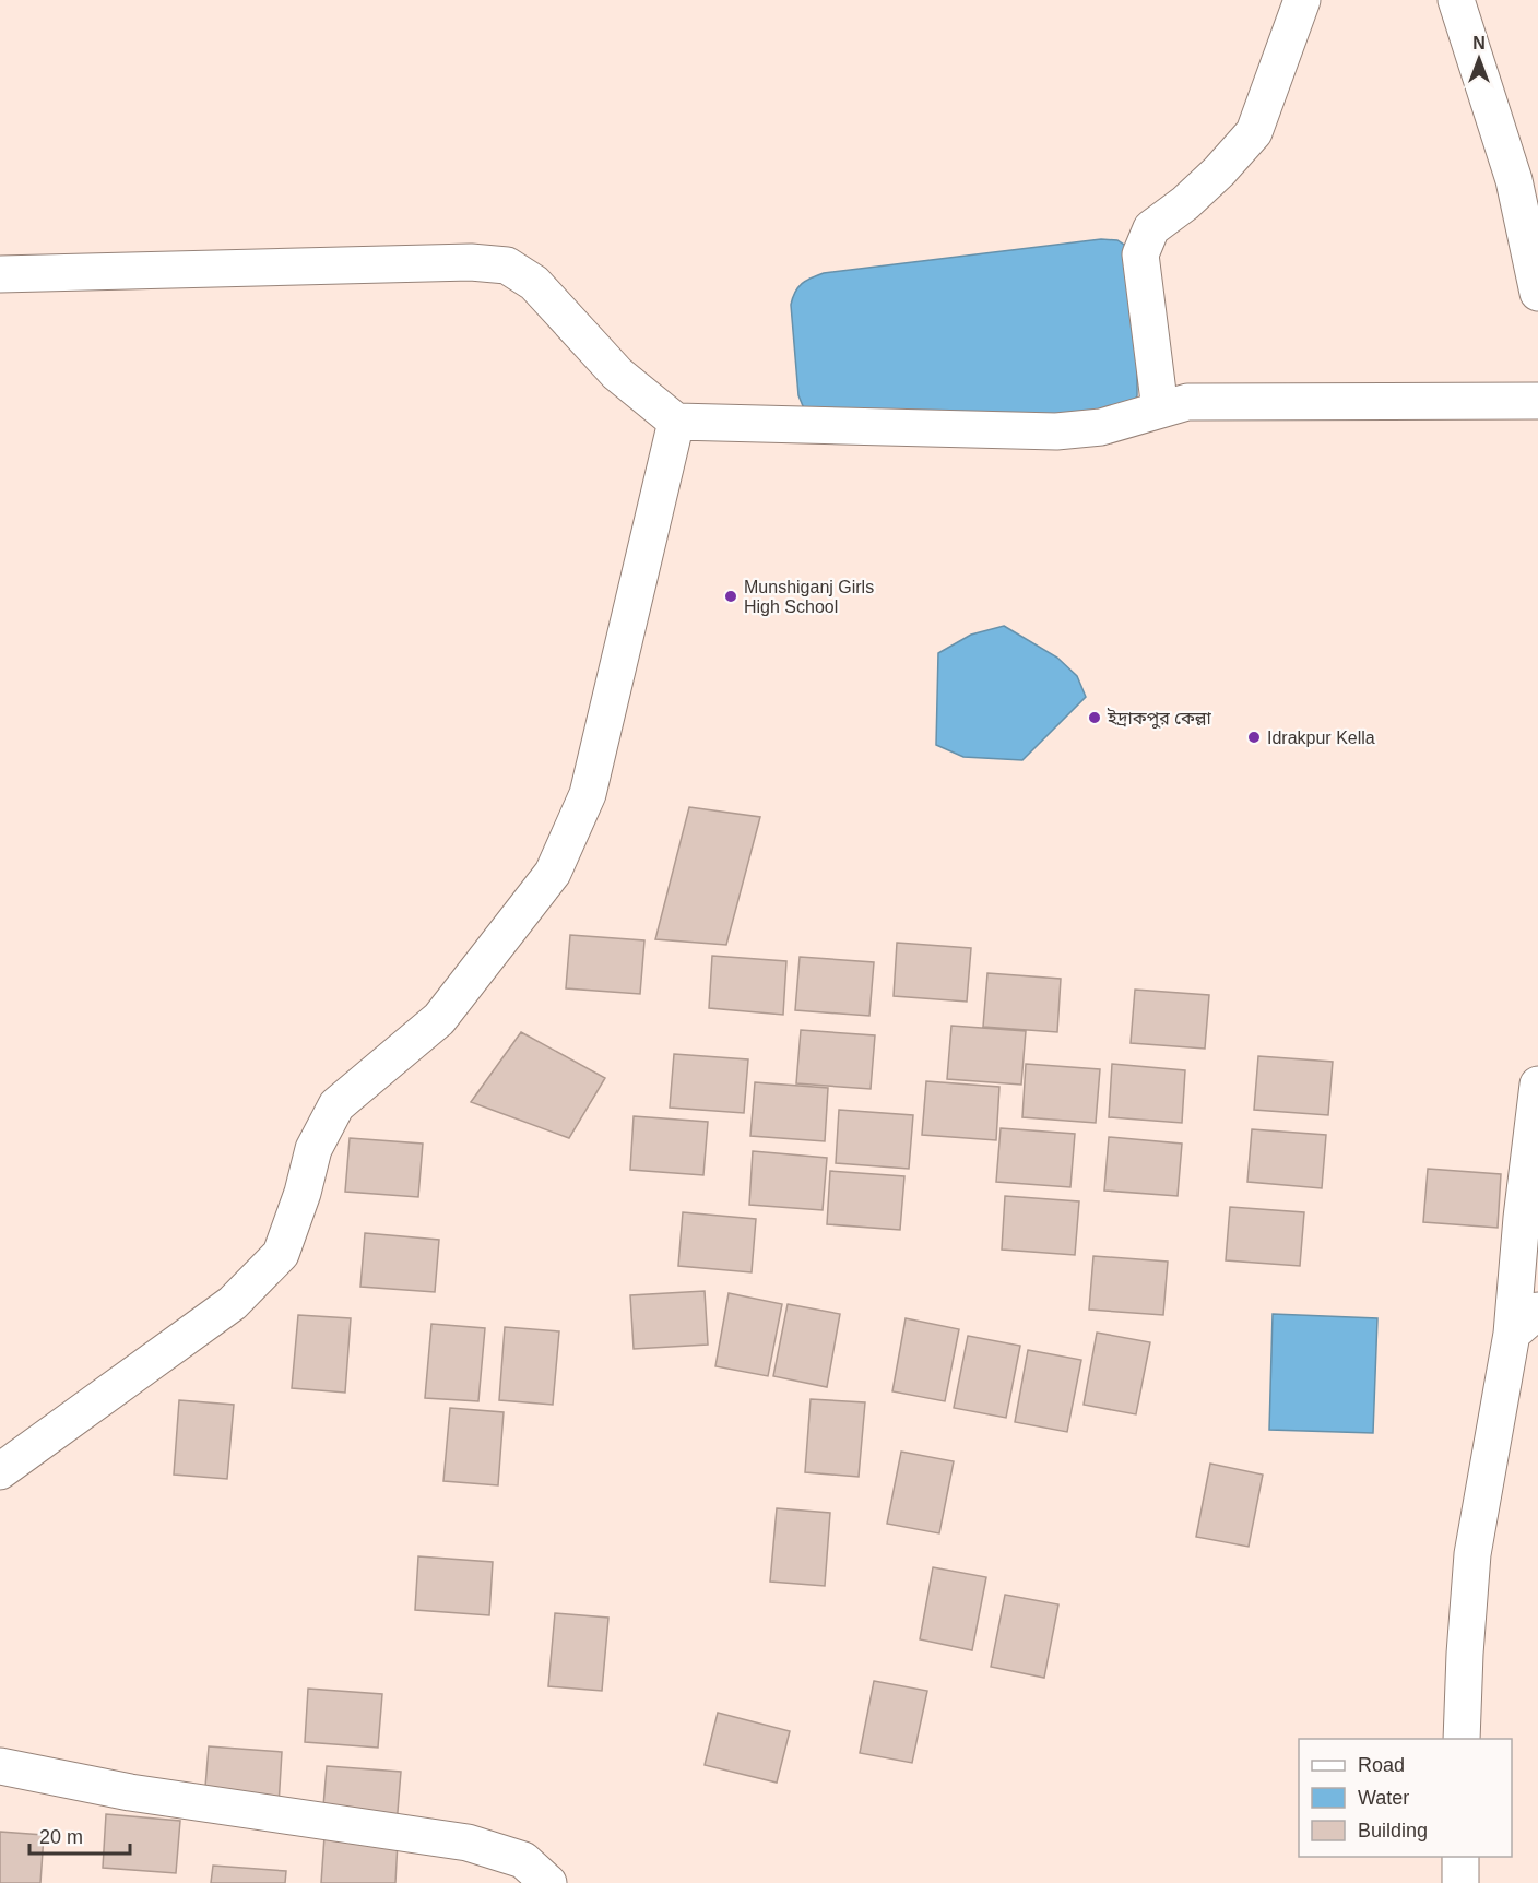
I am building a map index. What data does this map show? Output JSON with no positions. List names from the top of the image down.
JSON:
{
  "places": ["Munshiganj Girls High School", "ইদ্রাকপুর কেল্লা", "Idrakpur Kella"],
  "legend": ["Road", "Water", "Building"],
  "scale_bar": "20 m",
  "north": "top"
}
